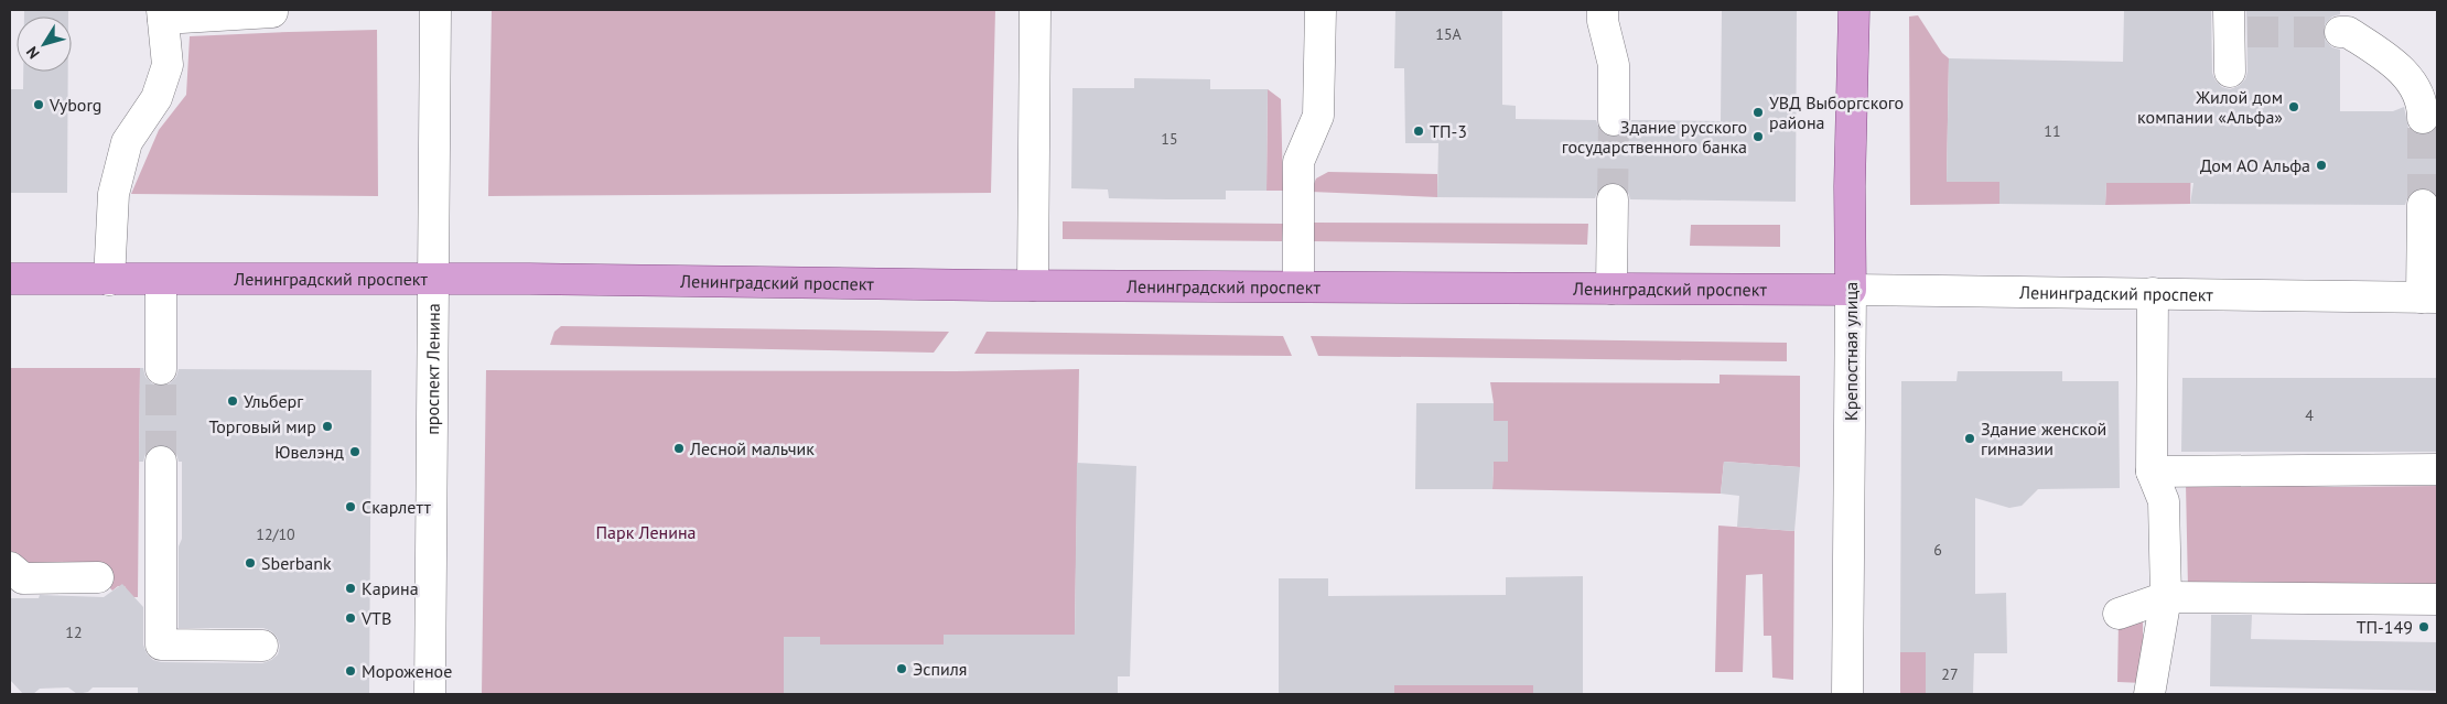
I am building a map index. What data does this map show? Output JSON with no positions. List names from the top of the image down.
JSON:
{
  "streets": {
    "main road": ["Ленинградский проспект", "Крепостная улица"],
    "street": ["проспект Ленина"]
  },
  "crossings": [
    ["Ленинградский проспект", "Крепостная улица"],
    ["Ленинградский проспект", "проспект Ленина"]
  ],
  "parks": ["Парк Ленина"],
  "places": [
    "Vyborg",
    "Жилой дом компании «Альфа»",
    "УВД Выборгского района",
    "ТП-3",
    "Здание русского государственного банка",
    "Дом АО Альфа",
    "Ульберг",
    "Торговый мир",
    "Здание женской гимназии",
    "Лесной мальчик",
    "Ювелэнд",
    "Скарлетт",
    "Sberbank",
    "Карина",
    "VTB",
    "ТП-149",
    "Эспиля",
    "Мороженое"
  ],
  "house_numbers": [
    "15А",
    "11",
    "15",
    "4",
    "12/10",
    "6",
    "12",
    "27"
  ],
  "north": "bottom left"
}
